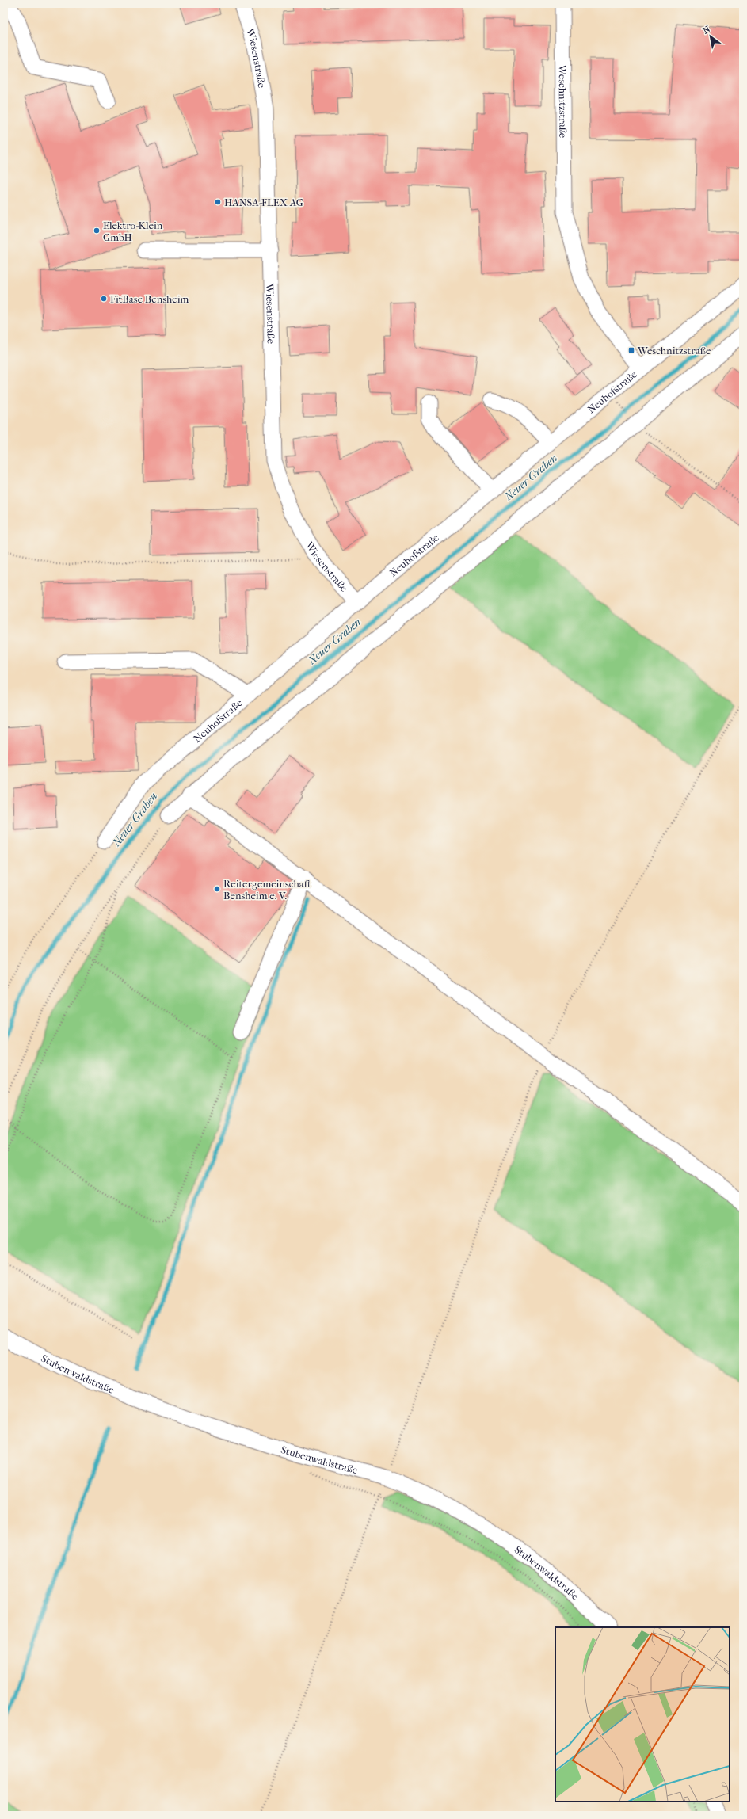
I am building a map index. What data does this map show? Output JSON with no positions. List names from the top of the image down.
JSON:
{
  "streets": {
    "street": [
      "Wiesenstraße",
      "Weschnitzstraße",
      "Neuhofstraße",
      "Stubenwaldstraße"
    ]
  },
  "crossings": [
    ["Wiesenstraße", "Neuhofstraße"],
    ["Weschnitzstraße", "Neuhofstraße"]
  ],
  "water": ["Neuer Graben"],
  "places": {
    "other": [
      "HANSA-FLEX AG",
      "Elektro-Klein GmbH",
      "FitBase Bensheim",
      "Reitergemeinschaft Bensheim e. V."
    ],
    "transit": ["Weschnitzstraße"]
  },
  "north": "top left"
}
